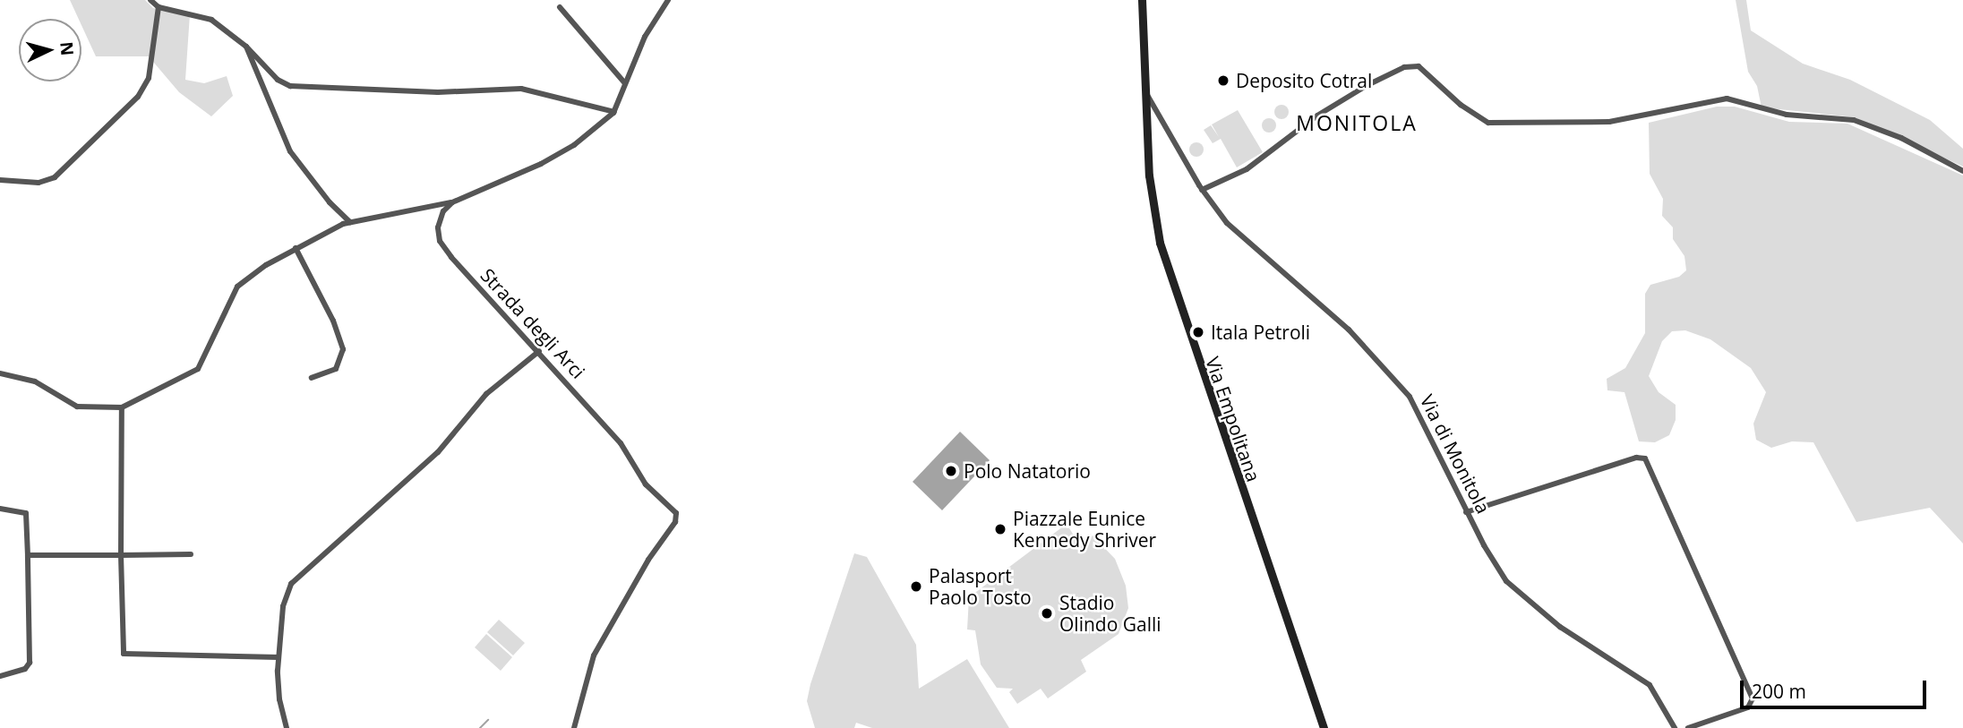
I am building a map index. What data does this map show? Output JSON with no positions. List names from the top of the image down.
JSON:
{
  "streets": {
    "main road": ["Via Empolitana"],
    "street": ["Strada degli Arci", "Via di Monitola"]
  },
  "crossings": [
    ["Via Empolitana", "Via di Monitola"]
  ],
  "districts": ["MONITOLA"],
  "places": [
    "Deposito Cotral",
    "Itala Petroli",
    "Polo Natatorio",
    "Piazzale Eunice Kennedy Shriver",
    "Palasport Paolo Tosto",
    "Stadio Olindo Galli"
  ],
  "scale_bar": "200 m",
  "north": "right"
}
